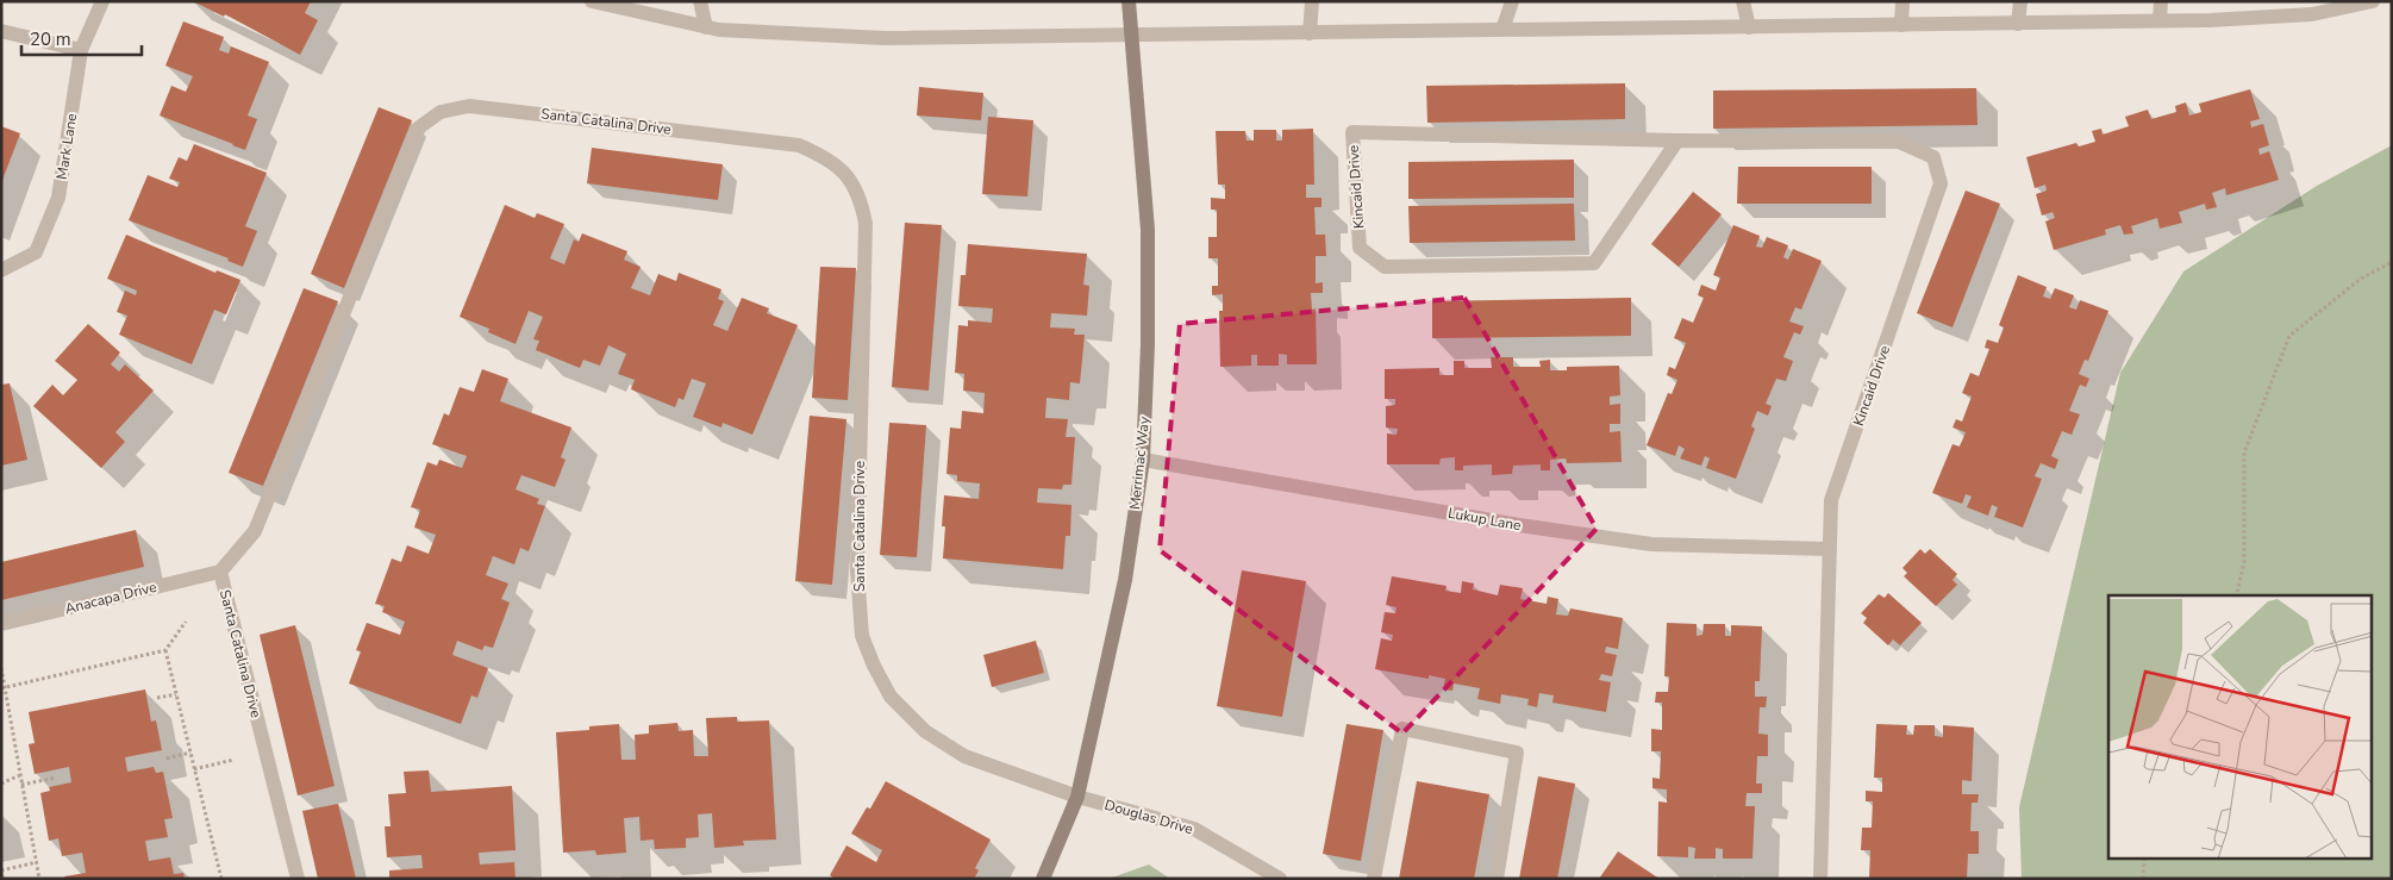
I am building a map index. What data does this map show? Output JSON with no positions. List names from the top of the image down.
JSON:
{
  "streets": {
    "street": [
      "Santa Catalina Drive",
      "Mark Lane",
      "Kincaid Drive",
      "Merrimac Way",
      "Lukup Lane",
      "Anacapa Drive",
      "Douglas Drive"
    ]
  },
  "crossings": [
    ["Santa Catalina Drive", "Merrimac Way"],
    ["Santa Catalina Drive", "Anacapa Drive"],
    ["Santa Catalina Drive", "Douglas Drive"],
    ["Kincaid Drive", "Lukup Lane"],
    ["Merrimac Way", "Lukup Lane"],
    ["Merrimac Way", "Douglas Drive"]
  ],
  "scale_bar": "20 m"
}
